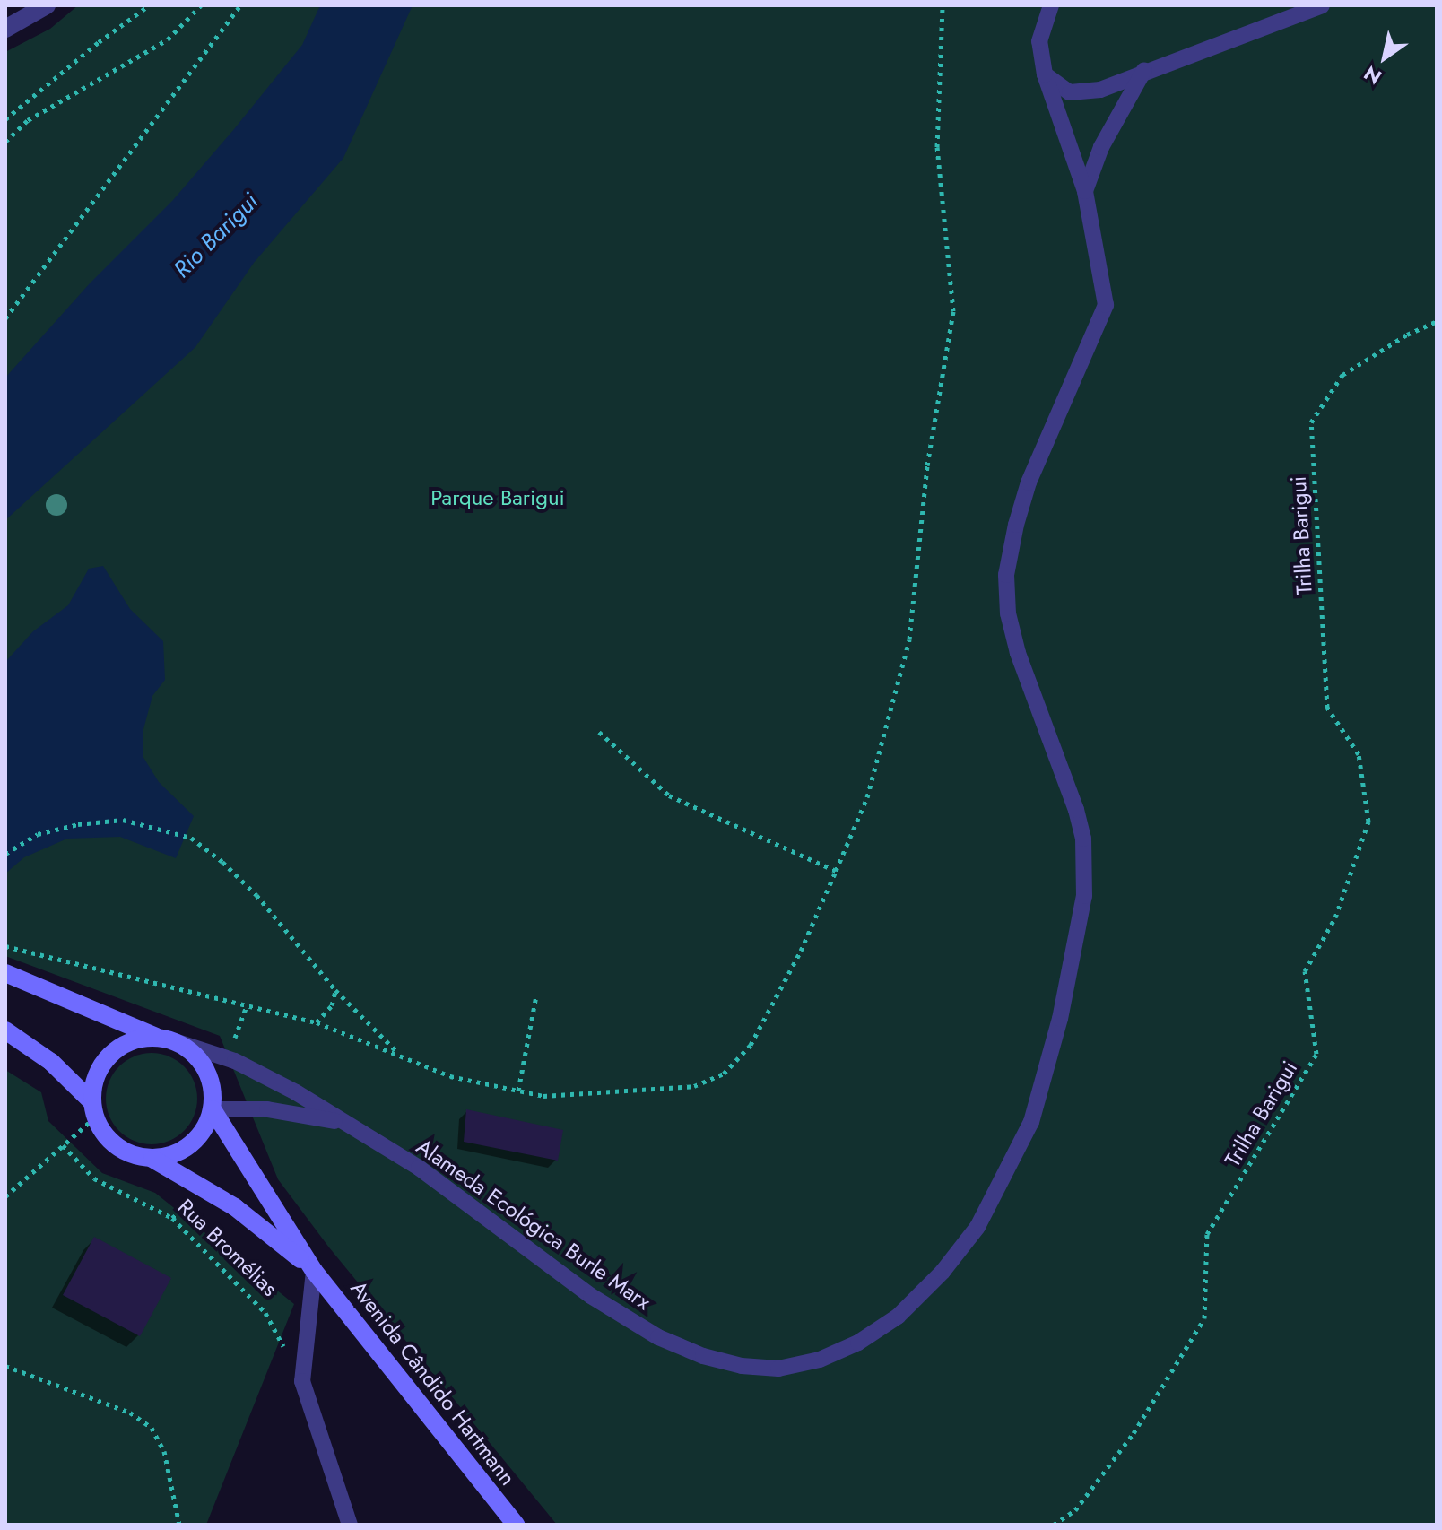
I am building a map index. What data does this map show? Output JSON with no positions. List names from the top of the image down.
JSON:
{
  "streets": {
    "main road": ["Avenida Cândido Hartmann"],
    "lane": ["Alameda Ecológica Burle Marx", "Rua Bromélias"],
    "path": ["Trilha Barigui"]
  },
  "crossings": [
    ["Alameda Ecológica Burle Marx", "Avenida Cândido Hartmann"],
    ["Rua Bromélias", "Avenida Cândido Hartmann"]
  ],
  "water": ["Rio Barigui"],
  "parks": ["Parque Barigui"],
  "north": "bottom left"
}
